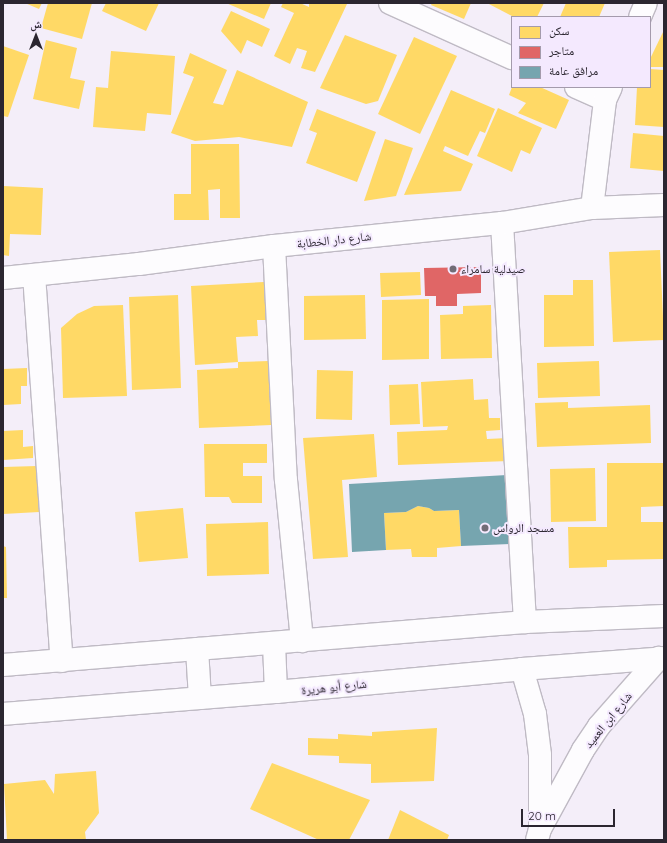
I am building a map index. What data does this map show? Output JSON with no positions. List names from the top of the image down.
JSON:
{
  "streets": {
    "main road": ["شارع دار الخطابة", "شارع أبو هريرة", "شارع ابن العميد"]
  },
  "crossings": [
    ["شارع أبو هريرة", "شارع ابن العميد"]
  ],
  "places": ["صيدلية سامراء", "مسجد الرواس"],
  "legend": ["سكن", "متاجر", "مرافق عامة"],
  "scale_bar": "20 m",
  "north": "top"
}
